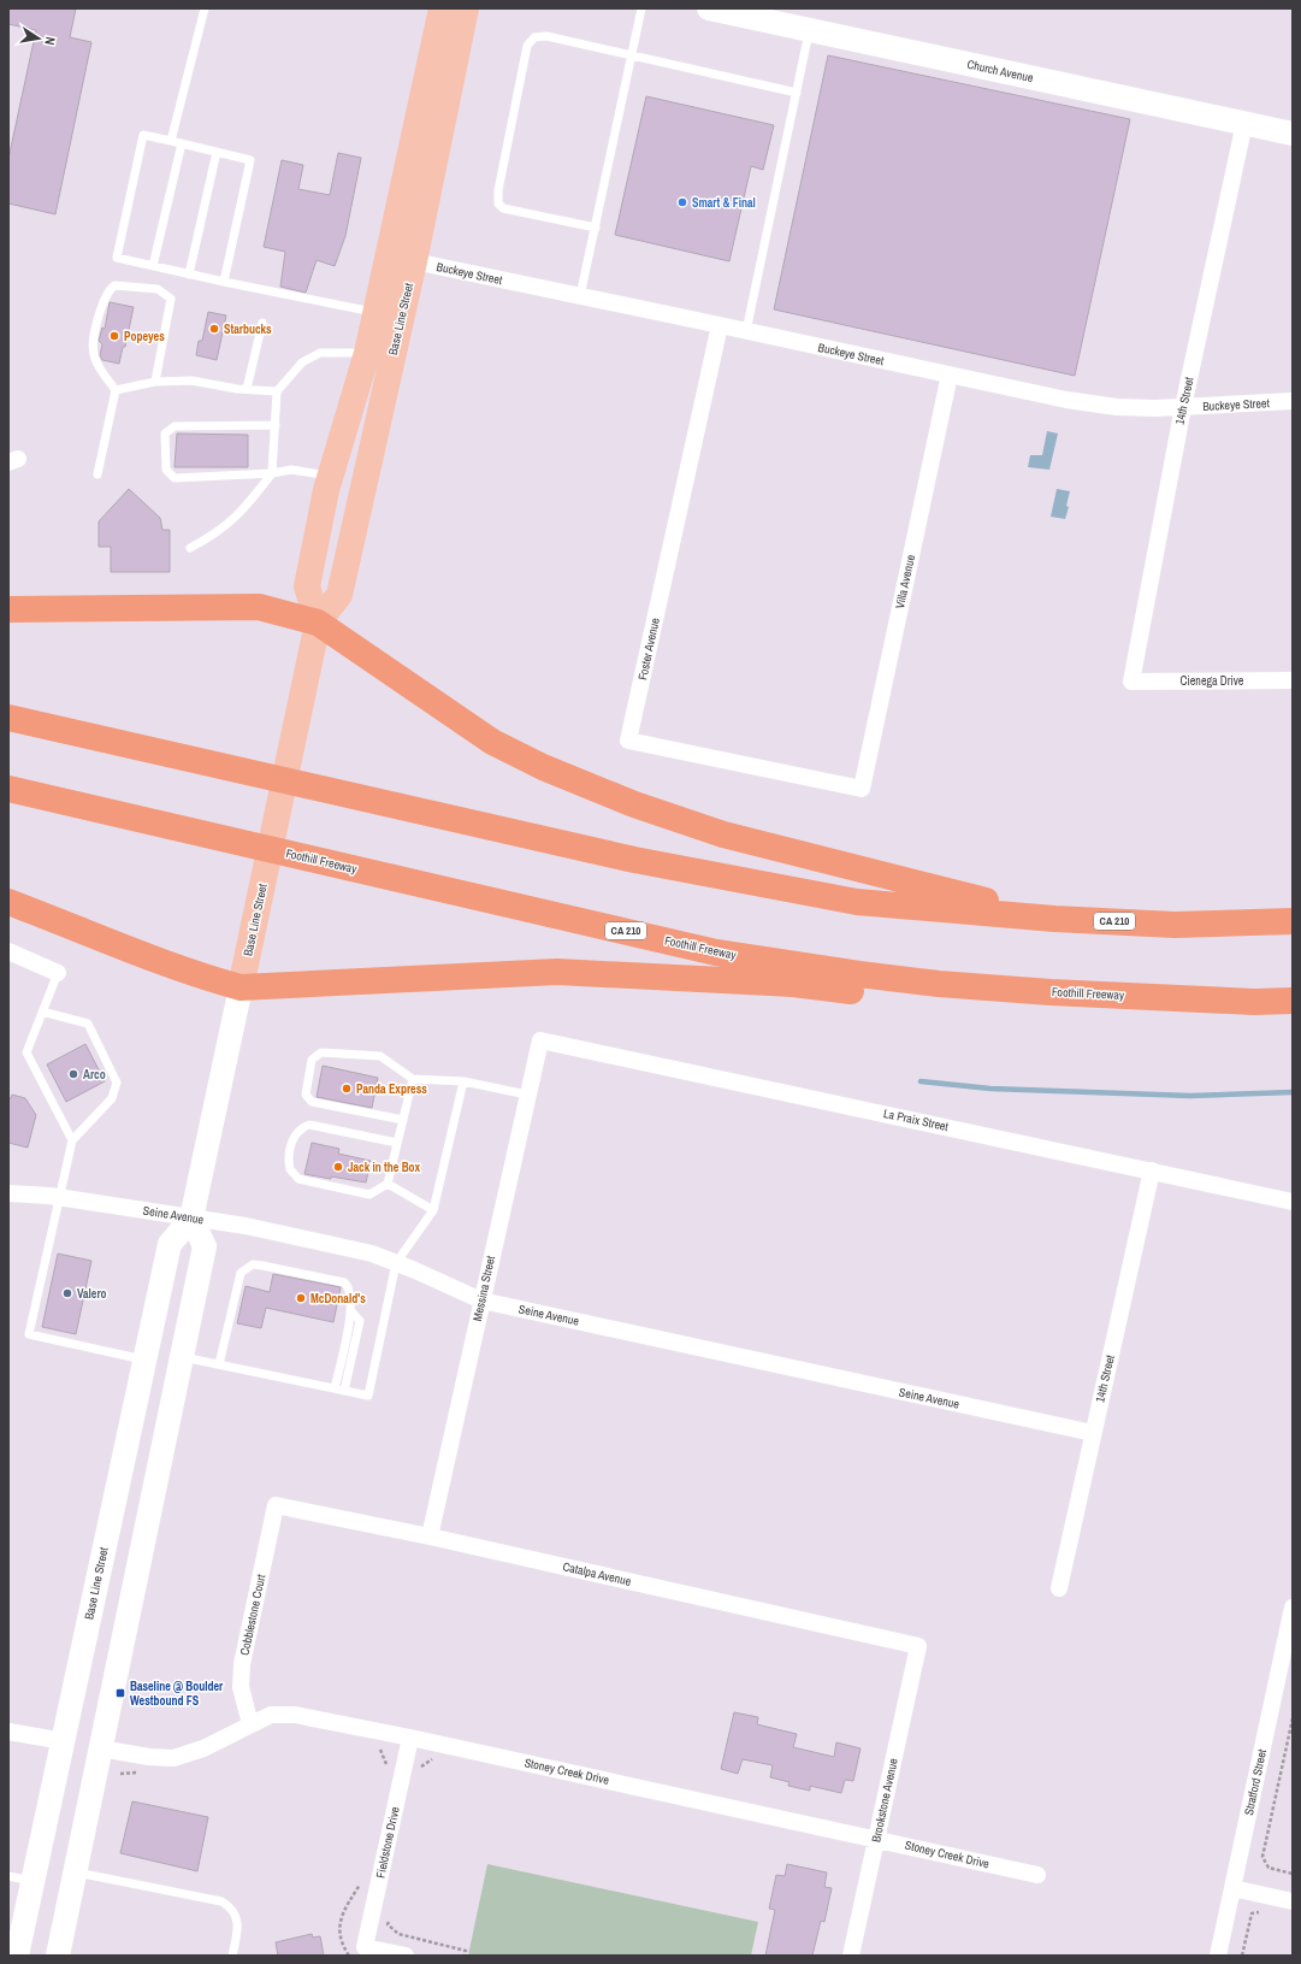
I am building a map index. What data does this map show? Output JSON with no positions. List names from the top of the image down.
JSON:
{
  "streets": {
    "highway": ["Foothill Freeway", "CA 210"],
    "main road": ["Church Avenue", "Base Line Street"],
    "street": [
      "Buckeye Street",
      "14th Street",
      "Villa Avenue",
      "Foster Avenue",
      "Cienega Drive",
      "La Praix Street",
      "Seine Avenue",
      "Messina Street",
      "Catalpa Avenue",
      "Cobblestone Court",
      "Stoney Creek Drive",
      "Stratford Street",
      "Brookstone Avenue",
      "Fieldstone Drive"
    ]
  },
  "crossings": [
    ["Church Avenue", "14th Street"],
    ["Buckeye Street", "Base Line Street"],
    ["Buckeye Street", "14th Street"],
    ["Buckeye Street", "Villa Avenue"],
    ["Buckeye Street", "Foster Avenue"],
    ["Base Line Street", "Seine Avenue"],
    ["14th Street", "Cienega Drive"],
    ["14th Street", "La Praix Street"],
    ["14th Street", "Seine Avenue"],
    ["Villa Avenue", "Foster Avenue"],
    ["La Praix Street", "Messina Street"],
    ["Seine Avenue", "Messina Street"],
    ["Messina Street", "Catalpa Avenue"],
    ["Catalpa Avenue", "Cobblestone Court"],
    ["Catalpa Avenue", "Brookstone Avenue"],
    ["Cobblestone Court", "Stoney Creek Drive"],
    ["Stoney Creek Drive", "Brookstone Avenue"],
    ["Stoney Creek Drive", "Fieldstone Drive"]
  ],
  "places": {
    "other": [
      "Smart & Final",
      "Starbucks",
      "Popeyes",
      "Arco",
      "Panda Express",
      "Jack in the Box",
      "Valero",
      "McDonald's"
    ],
    "transit": ["Baseline @ Boulder Westbound FS"]
  },
  "north": "right"
}
